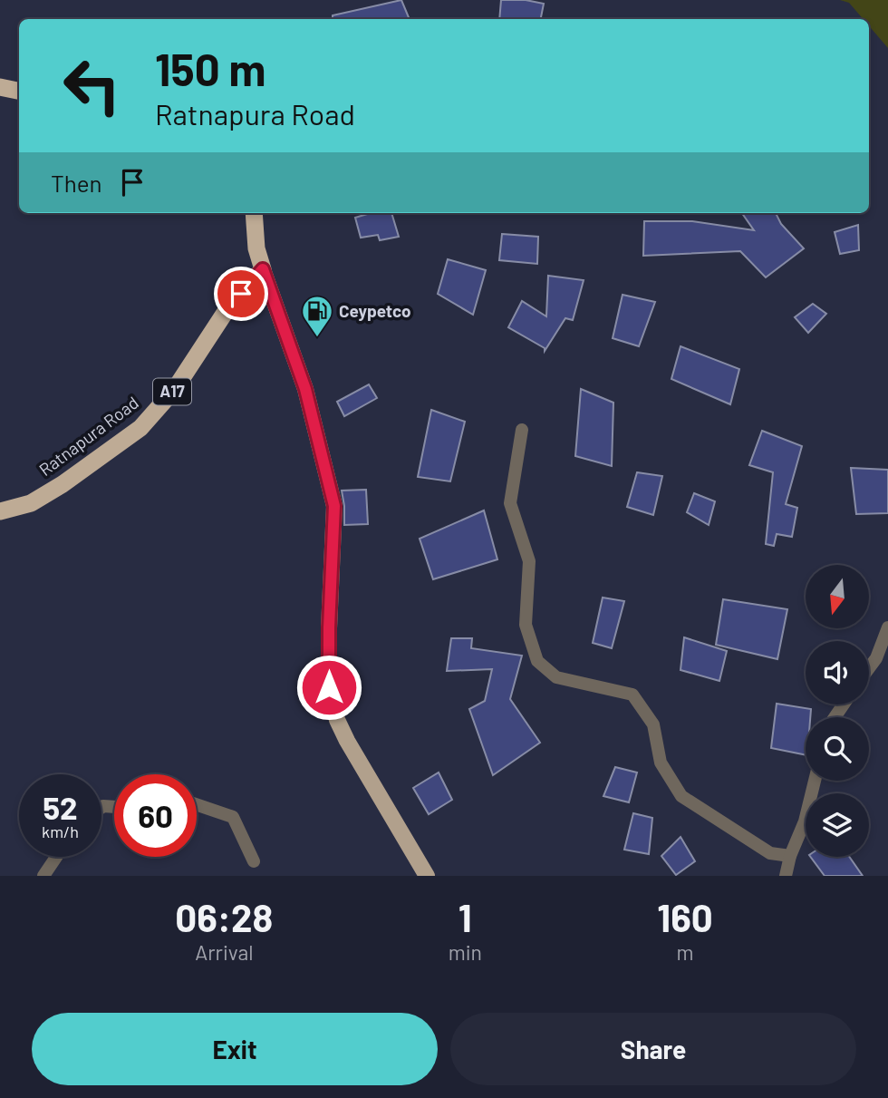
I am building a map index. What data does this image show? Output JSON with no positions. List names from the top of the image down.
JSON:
{
  "streets": {
    "highway": ["A17", "Ratnapura Road"]
  },
  "places": {
    "fuel station": ["Ceypetco"]
  },
  "north": "bottom",
  "page": {
    "turn": ["150 m", "Ratnapura Road"],
    "then": "Then",
    "speed": "52 km/h",
    "limit": "60",
    "eta": [
      "06:28",
      "Arrival",
      "1",
      "min",
      "160",
      "m"
    ],
    "buttons": ["Exit", "Share"]
  }
}
